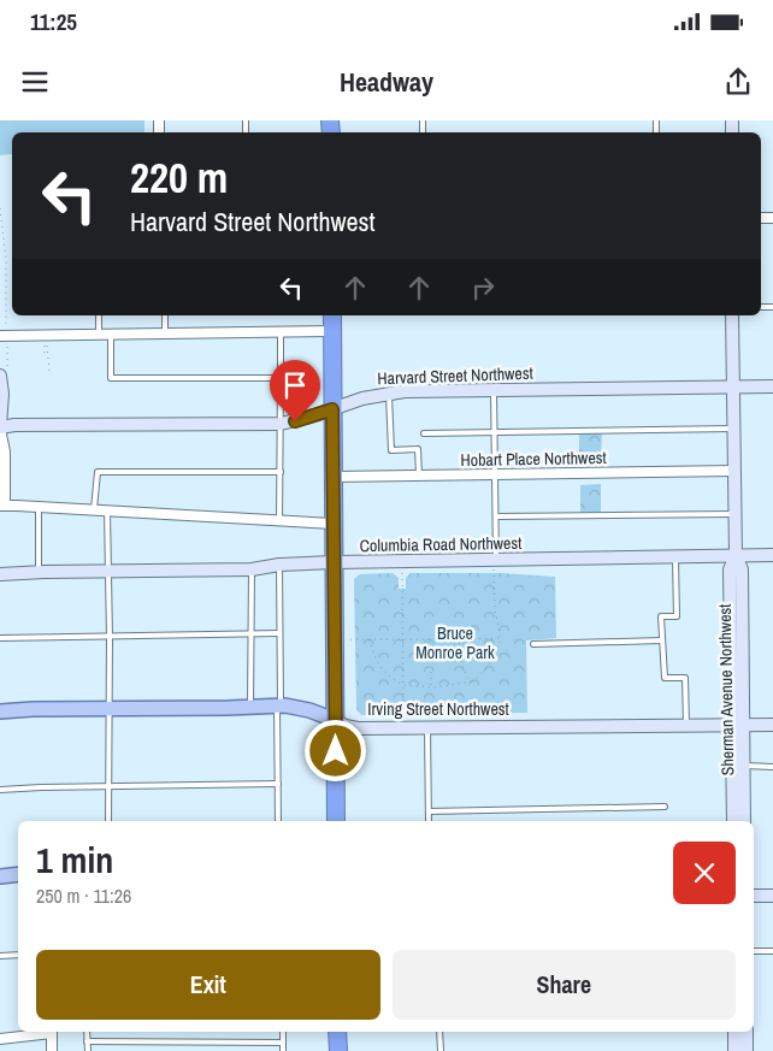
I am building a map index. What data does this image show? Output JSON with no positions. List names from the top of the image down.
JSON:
{
  "streets": {
    "main road": [
      "Harvard Street Northwest",
      "Columbia Road Northwest",
      "Sherman Avenue Northwest",
      "Irving Street Northwest"
    ],
    "street": ["Hobart Place Northwest"]
  },
  "crossings": [
    ["Harvard Street Northwest", "Sherman Avenue Northwest"],
    ["Hobart Place Northwest", "Sherman Avenue Northwest"],
    ["Columbia Road Northwest", "Sherman Avenue Northwest"],
    ["Sherman Avenue Northwest", "Irving Street Northwest"]
  ],
  "parks": ["Bruce Monroe Park"],
  "page": {
    "status": "11:25",
    "header": "Headway",
    "turn": ["220 m", "Harvard Street Northwest"],
    "heading": ["1 min", "250 m · 11:26"],
    "buttons": ["Exit", "Share"]
  }
}
